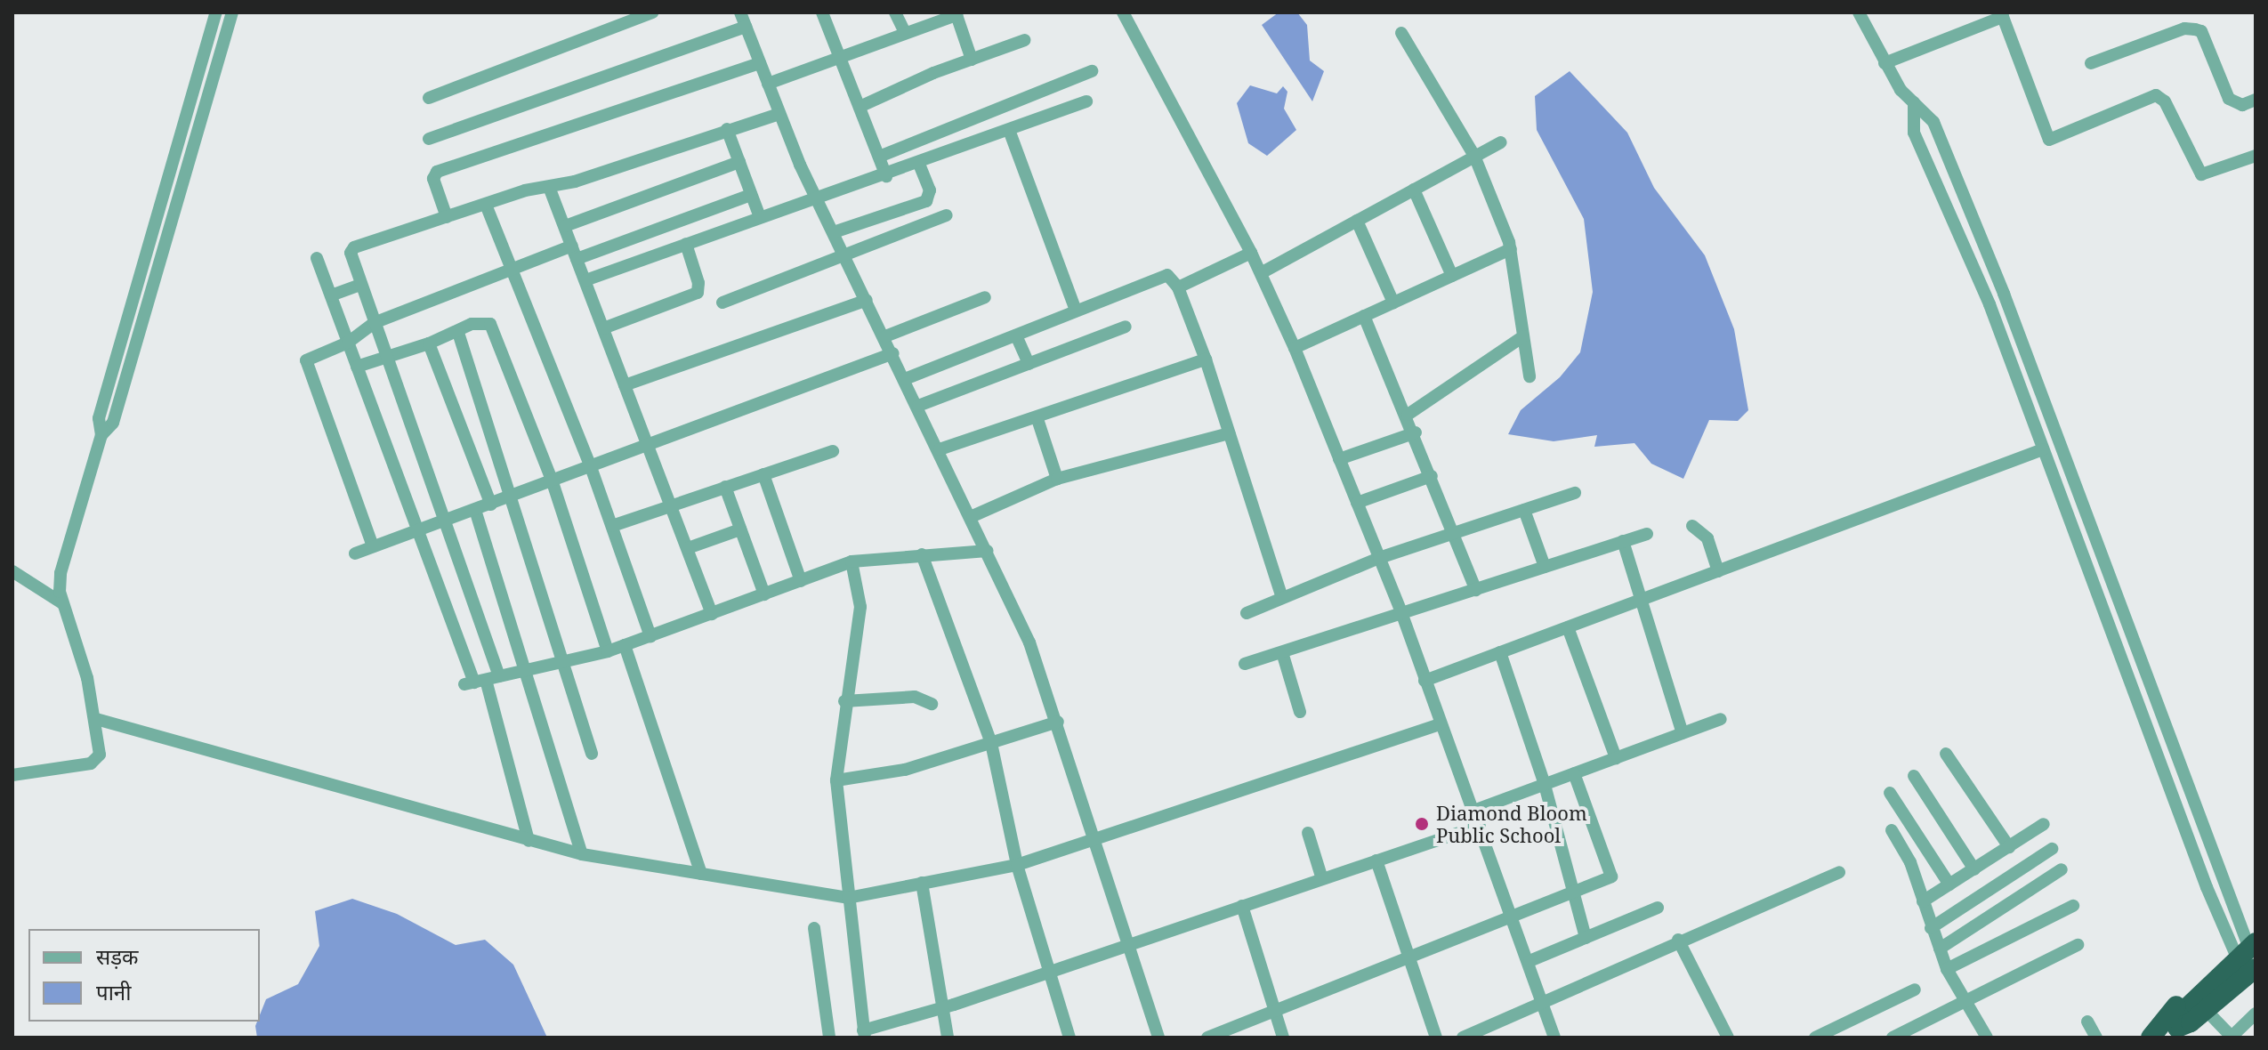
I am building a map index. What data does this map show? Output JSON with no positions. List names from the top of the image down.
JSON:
{
  "places": ["Diamond Bloom Public School"],
  "legend": ["सड़क", "पानी"]
}
